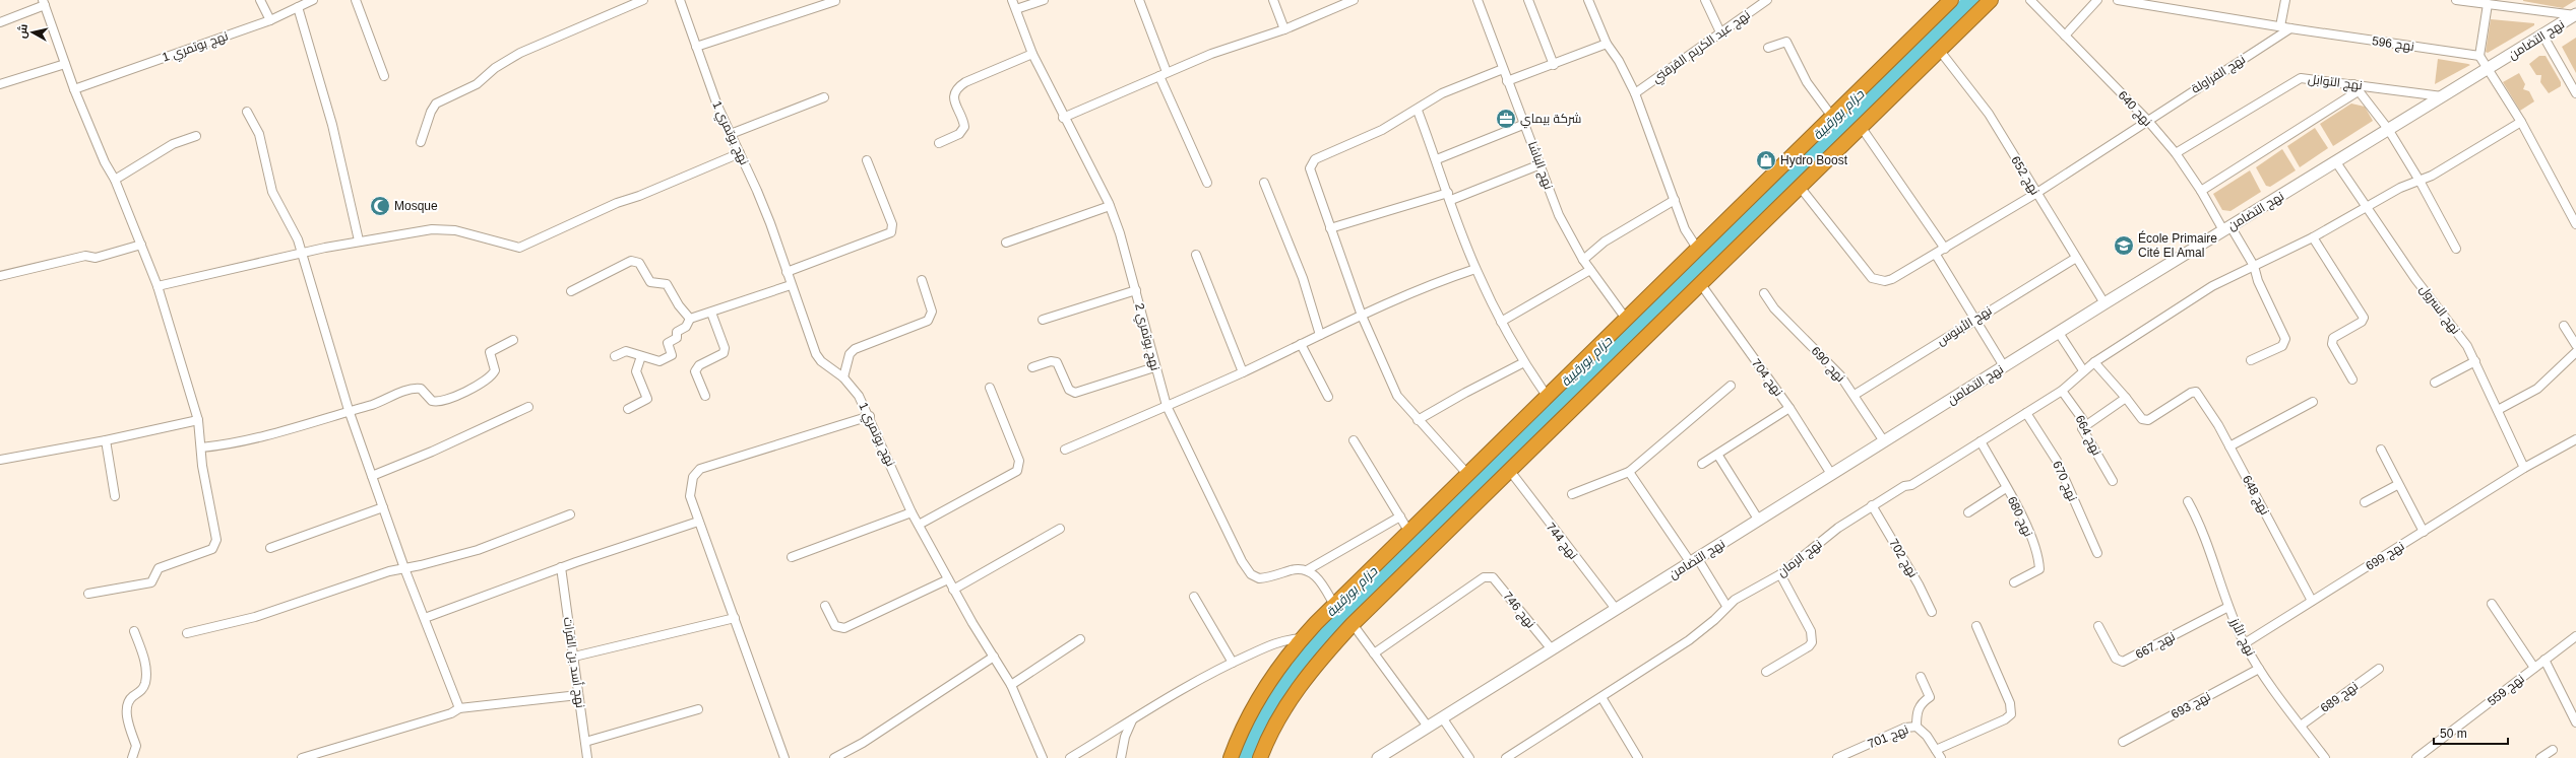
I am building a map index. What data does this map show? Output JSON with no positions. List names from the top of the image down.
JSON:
{
  "streets": {
    "street": [
      "نهج التضامن",
      "نهج 596",
      "نهج بوتمري 1",
      "نهج عبد الكريم القرقني",
      "نهج الفراولة",
      "نهج التوابل",
      "نهج 640",
      "نهج الباشا",
      "نهج 652",
      "نهج السرول",
      "نهج الأبنوس",
      "نهج بوتمري 2",
      "نهج 690",
      "نهج 704",
      "نهج 664",
      "نهج 670",
      "نهج 648",
      "نهج 680",
      "نهج 744",
      "نهج 699",
      "نهج الرمان",
      "نهج 702",
      "نهج 746",
      "نهج الأرز",
      "نهج 667",
      "نهج أسد بن الفرات",
      "نهج 559",
      "نهج 689",
      "نهج 693",
      "نهج 701"
    ]
  },
  "crossings": [
    ["نهج التضامن", "نهج التوابل"],
    ["نهج التضامن", "نهج 640"],
    ["نهج التضامن", "نهج 652"],
    ["نهج التضامن", "نهج السرول"],
    ["نهج التضامن", "نهج 690"],
    ["نهج التضامن", "نهج 704"],
    ["نهج التضامن", "نهج 744"],
    ["نهج التضامن", "نهج 746"],
    ["نهج 596", "نهج الفراولة"],
    ["نهج الفراولة", "نهج 640"],
    ["نهج الفراولة", "نهج 652"],
    ["نهج التوابل", "نهج 640"],
    ["نهج 640", "نهج الرمان"],
    ["نهج 652", "نهج الأبنوس"],
    ["نهج السرول", "نهج 699"],
    ["نهج السرول", "نهج الرمان"],
    ["نهج الأبنوس", "نهج 690"],
    ["نهج 664", "نهج الرمان"],
    ["نهج 670", "نهج الرمان"],
    ["نهج 648", "نهج 699"],
    ["نهج 680", "نهج الرمان"],
    ["نهج 699", "نهج الأرز"],
    ["نهج الرمان", "نهج 702"],
    ["نهج الأرز", "نهج 667"],
    ["نهج الأرز", "نهج 689"],
    ["نهج الأرز", "نهج 693"]
  ],
  "water": ["حزام بورقيبة"],
  "places": {
    "office": ["شركة بيماي"],
    "shop": ["Hydro Boost"],
    "mosque": ["Mosque"],
    "school or university": ["École Primaire Cité El Amal"]
  },
  "scale_bar": "50 m",
  "north": "left"
}
